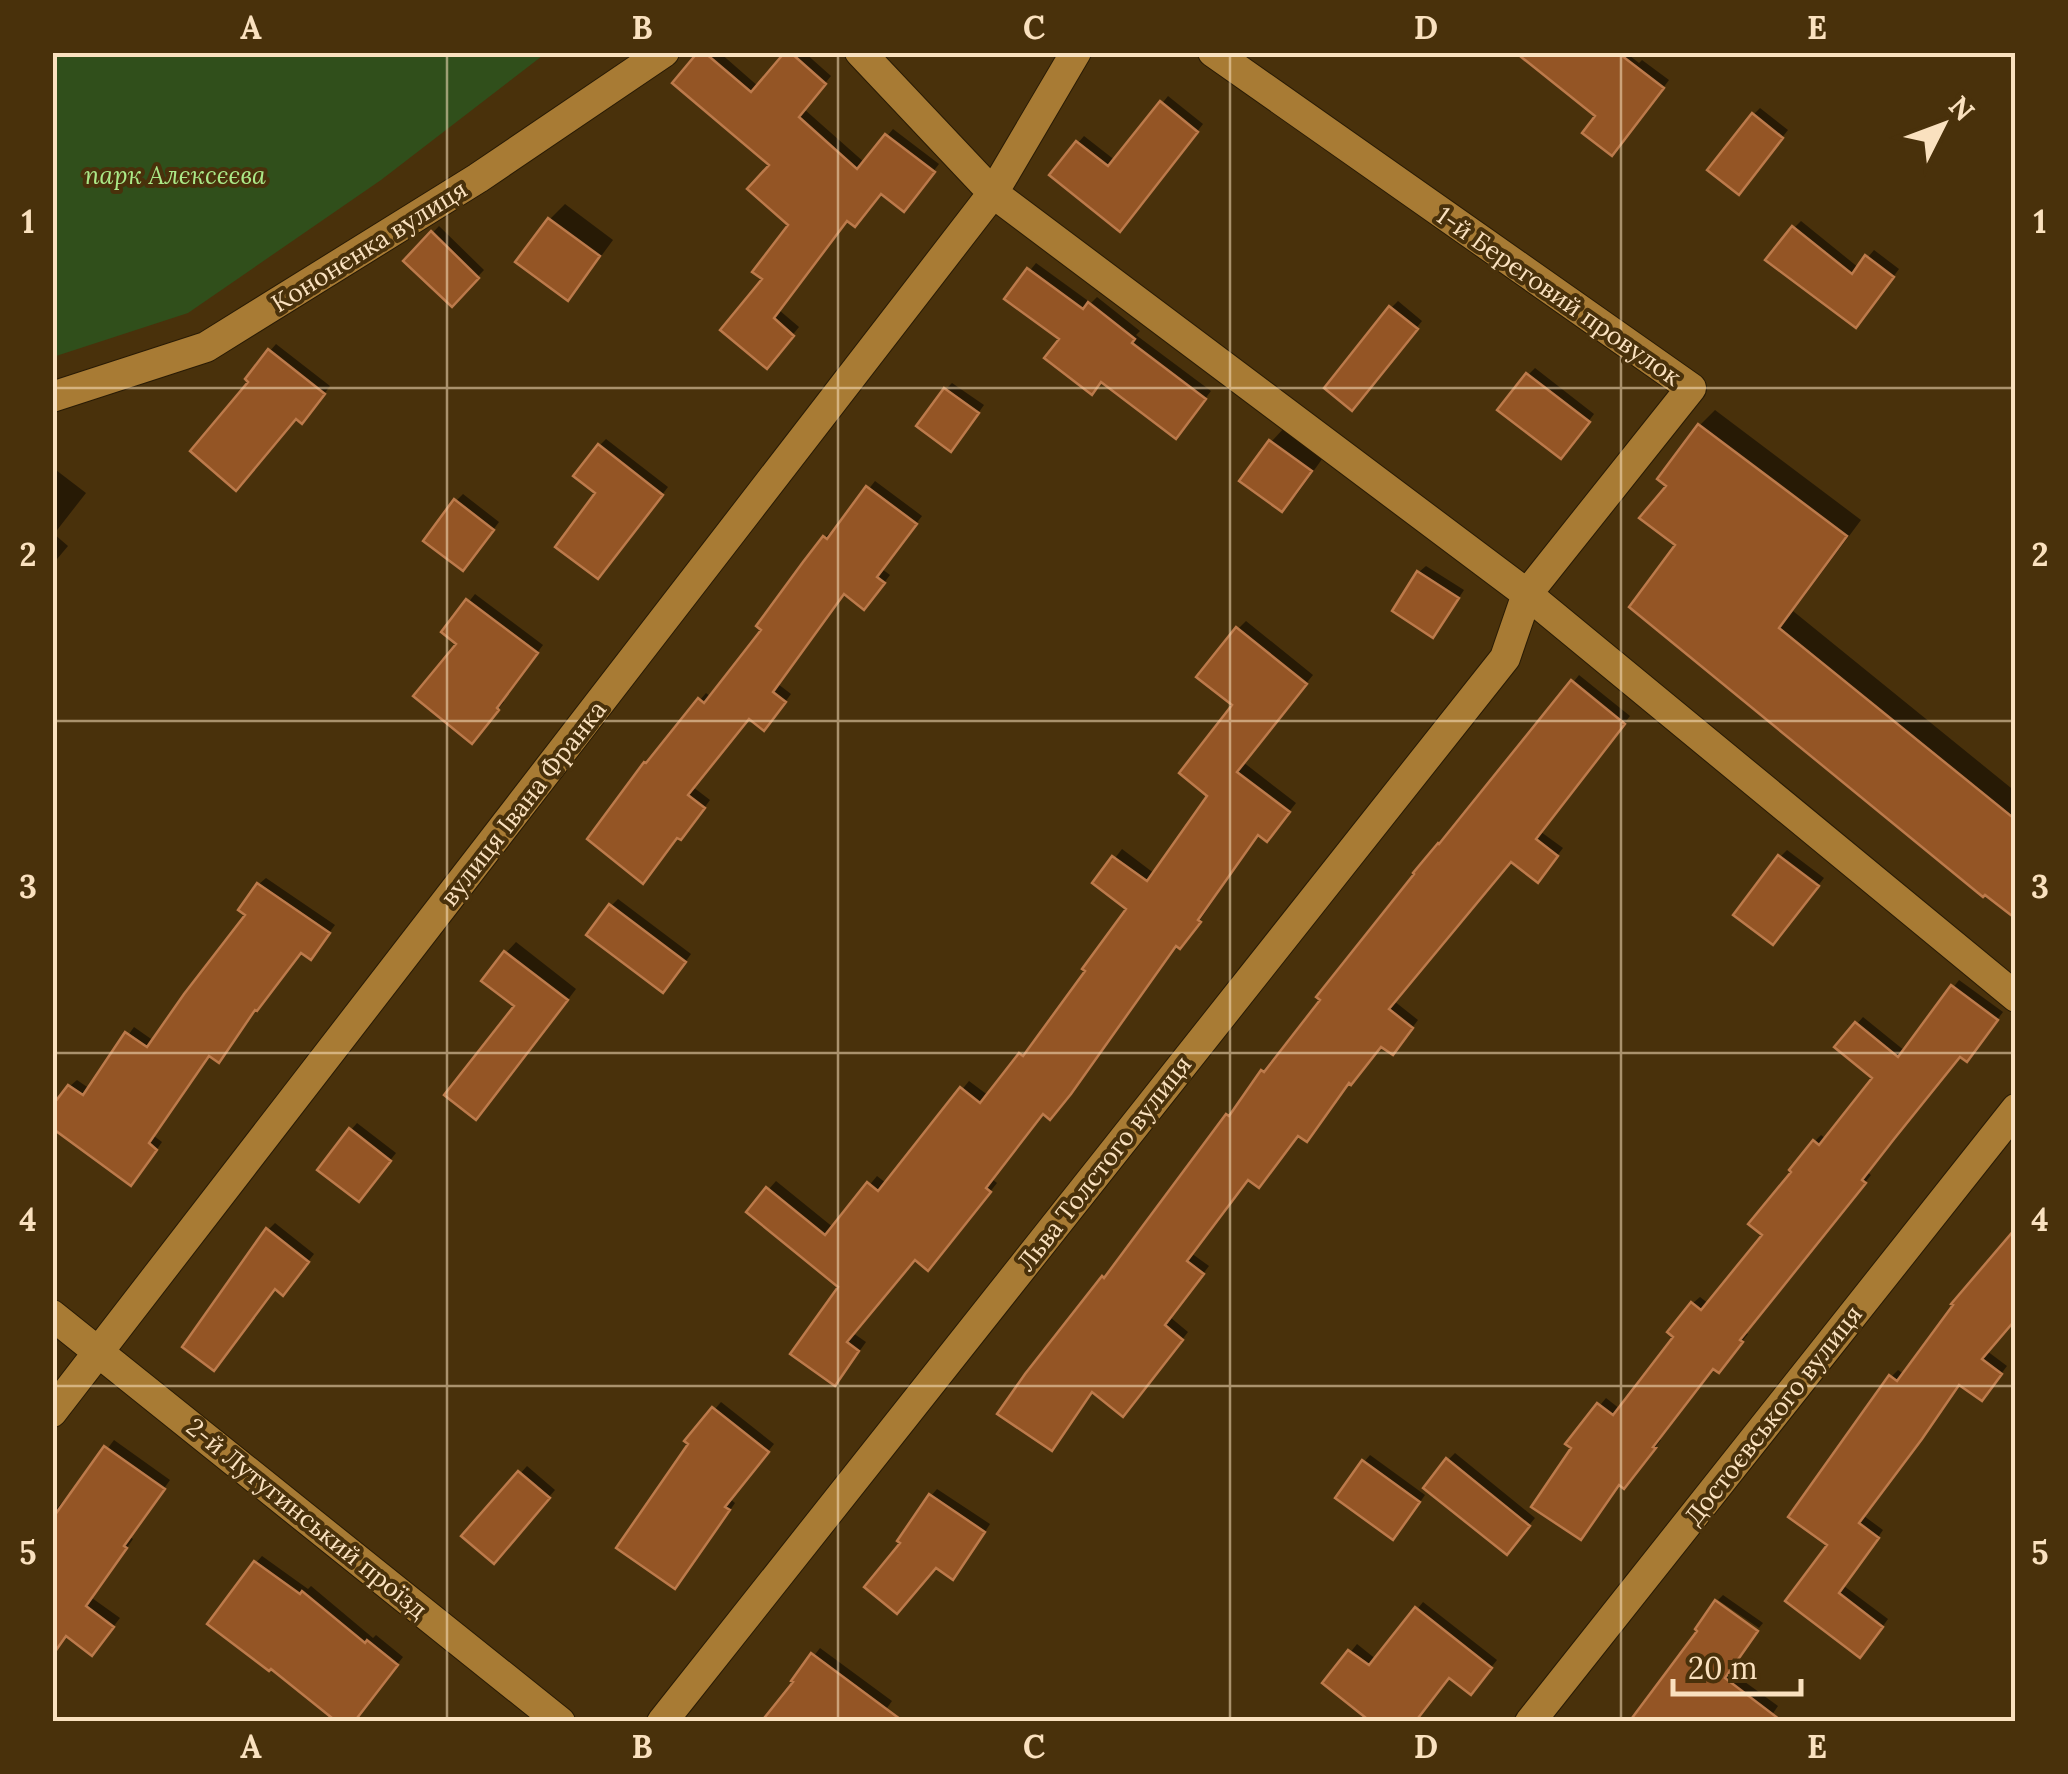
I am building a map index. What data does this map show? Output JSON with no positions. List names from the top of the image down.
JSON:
{
  "streets": {
    "street": [
      "Кононенка вулиця",
      "1-й Береговий провулок",
      "вулиця Івана Франка",
      "Льва Толстого вулиця",
      "Достоєвського вулиця",
      "2-й Лутугинський проїзд"
    ]
  },
  "crossings": [
    ["1-й Береговий провулок", "Льва Толстого вулиця"],
    ["вулиця Івана Франка", "2-й Лутугинський проїзд"]
  ],
  "parks": ["парк Алєксєєва"],
  "scale_bar": "20 m",
  "north": "top right",
  "grid": {
    "columns": [
      "A",
      "B",
      "C",
      "D",
      "E"
    ],
    "rows": [
      "1",
      "2",
      "3",
      "4",
      "5"
    ]
  }
}
